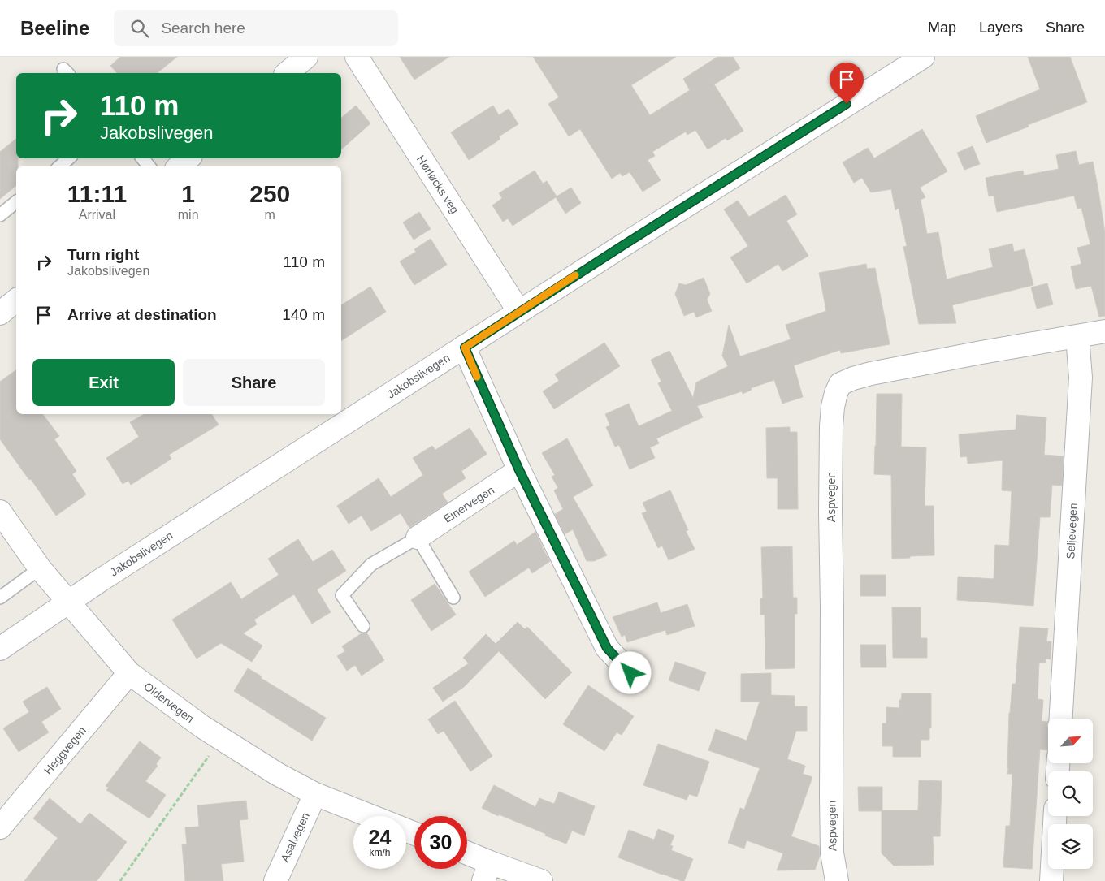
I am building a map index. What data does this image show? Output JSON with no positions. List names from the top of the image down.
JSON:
{
  "streets": {
    "street": [
      "Hørløcks veg",
      "Jakobslivegen",
      "Aspvegen",
      "Einervegen",
      "Seljevegen",
      "Oldervegen",
      "Heggvegen",
      "Asalvegen"
    ]
  },
  "crossings": [
    ["Hørløcks veg", "Jakobslivegen"],
    ["Jakobslivegen", "Oldervegen"],
    ["Aspvegen", "Seljevegen"],
    ["Oldervegen", "Heggvegen"],
    ["Oldervegen", "Asalvegen"]
  ],
  "north": "top right",
  "page": {
    "header": "Beeline",
    "search": "Search here",
    "nav": ["Map", "Layers", "Share"],
    "turn": ["110 m", "Jakobslivegen"],
    "eta": [
      "11:11",
      "Arrival",
      "1",
      "min",
      "250",
      "m"
    ],
    "list": [
      {
        "name": "Turn right",
        "note": "Jakobslivegen",
        "value": "110 m"
      },
      {
        "name": "Arrive at destination",
        "value": "140 m"
      }
    ],
    "buttons": ["Exit", "Share"],
    "speed": "24 km/h",
    "limit": "30"
  }
}
